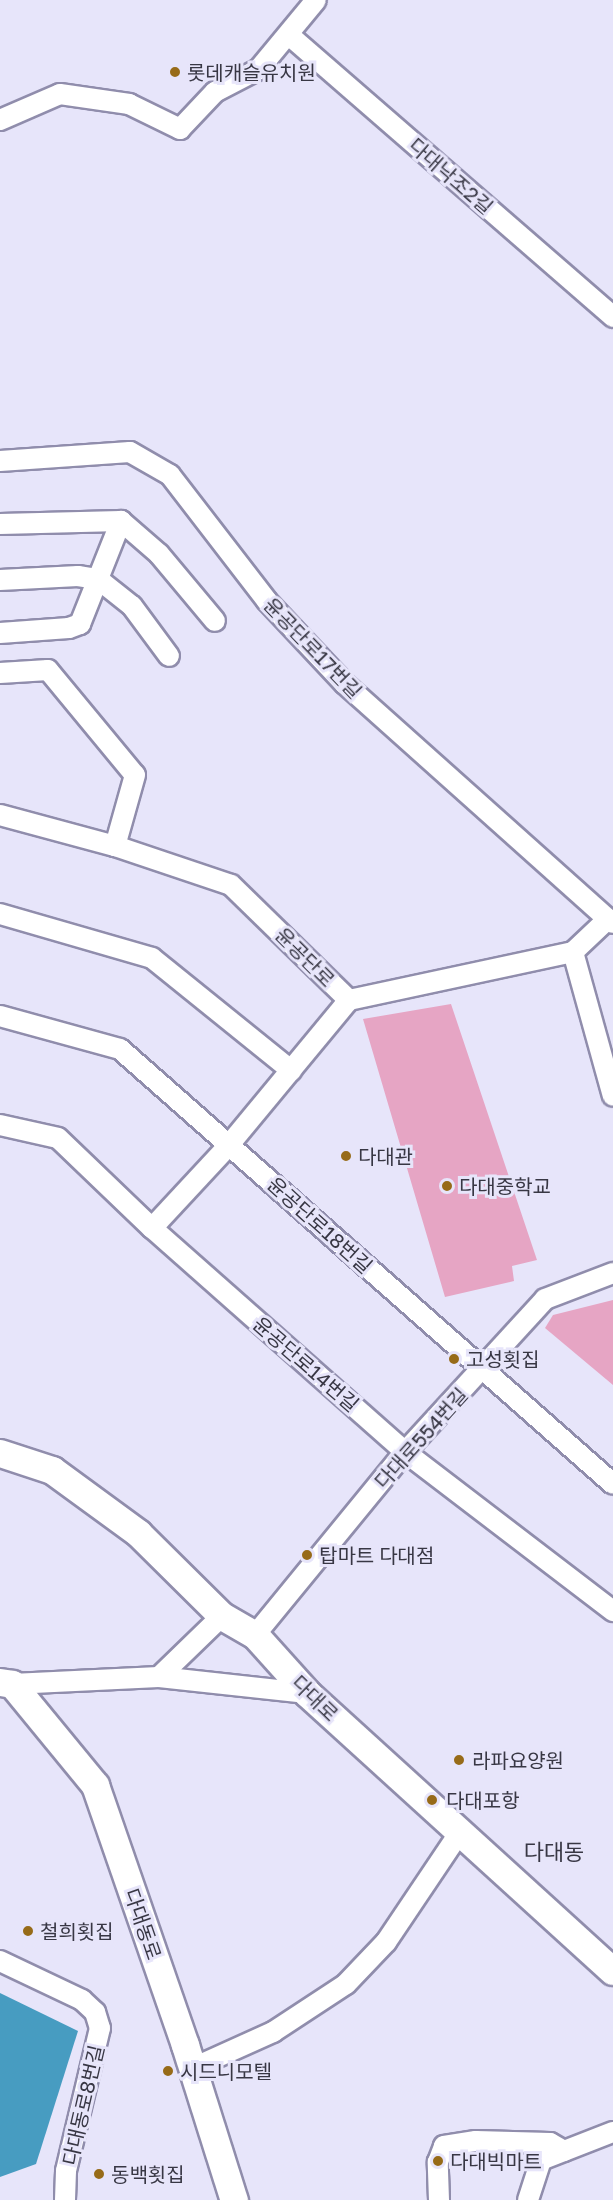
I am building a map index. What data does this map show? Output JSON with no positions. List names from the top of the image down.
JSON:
{
  "streets": {
    "main road": ["다대로", "다대동로"],
    "street": [
      "다대낙조2길",
      "윤공단로17번길",
      "윤공단로",
      "윤공단로18번길",
      "윤공단로14번길",
      "다대로554번길",
      "다대동로8번길"
    ]
  },
  "crossings": [
    ["윤공단로18번길", "다대로554번길"],
    ["윤공단로14번길", "다대로554번길"],
    ["다대로554번길", "다대로"]
  ],
  "districts": ["다대동"],
  "places": [
    "롯데캐슬유치원",
    "다대관",
    "다대중학교",
    "고성횟집",
    "탑마트 다대점",
    "라파요양원",
    "다대포항",
    "철희횟집",
    "시드니모텔",
    "다대빅마트",
    "동백횟집"
  ]
}
